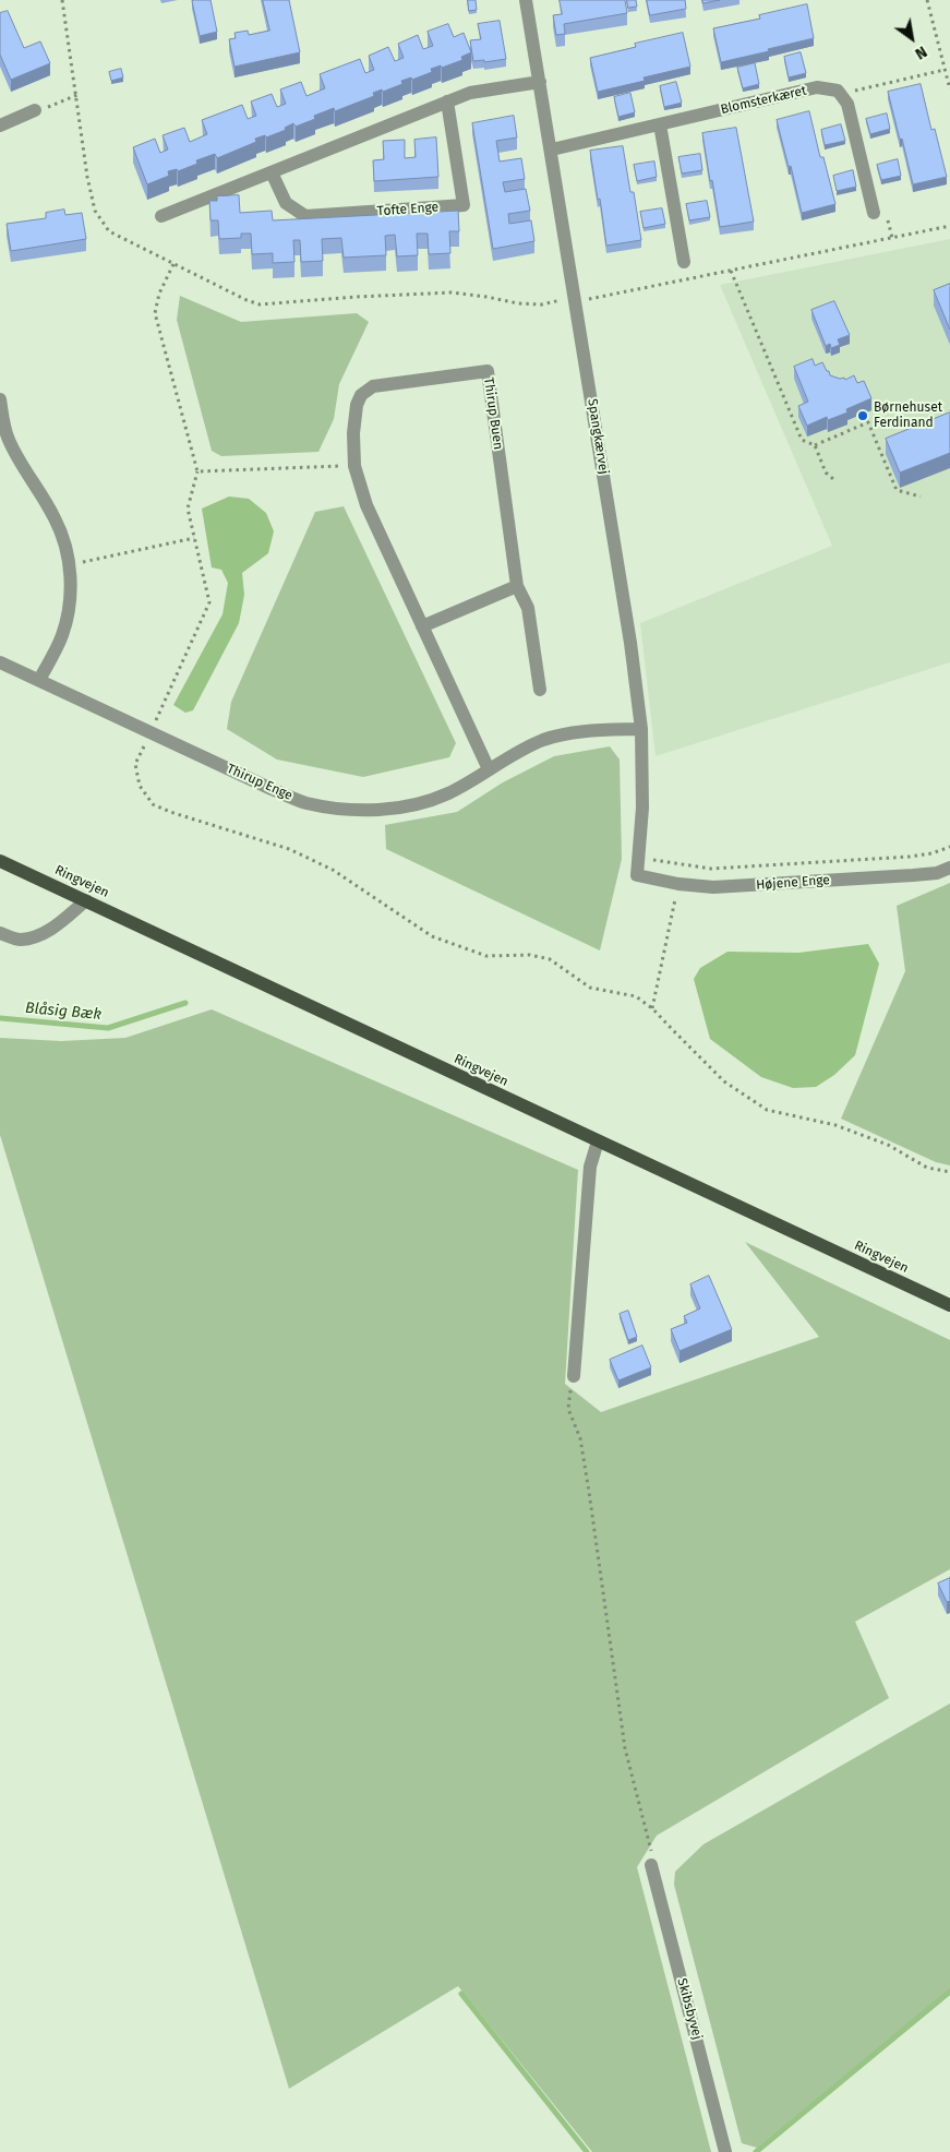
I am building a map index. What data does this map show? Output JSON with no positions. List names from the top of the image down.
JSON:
{
  "streets": {
    "main road": ["Ringvejen"],
    "street": [
      "Blomsterkæret",
      "Tofte Enge",
      "Thirup Buen",
      "Spangkærvej",
      "Thirup Enge",
      "Højene Enge",
      "Skibsbyvej"
    ]
  },
  "crossings": [
    ["Blomsterkæret", "Spangkærvej"],
    ["Spangkærvej", "Thirup Enge"],
    ["Spangkærvej", "Højene Enge"]
  ],
  "water": ["Blåsig Bæk"],
  "places": ["Børnehuset Ferdinand"],
  "north": "bottom right"
}
